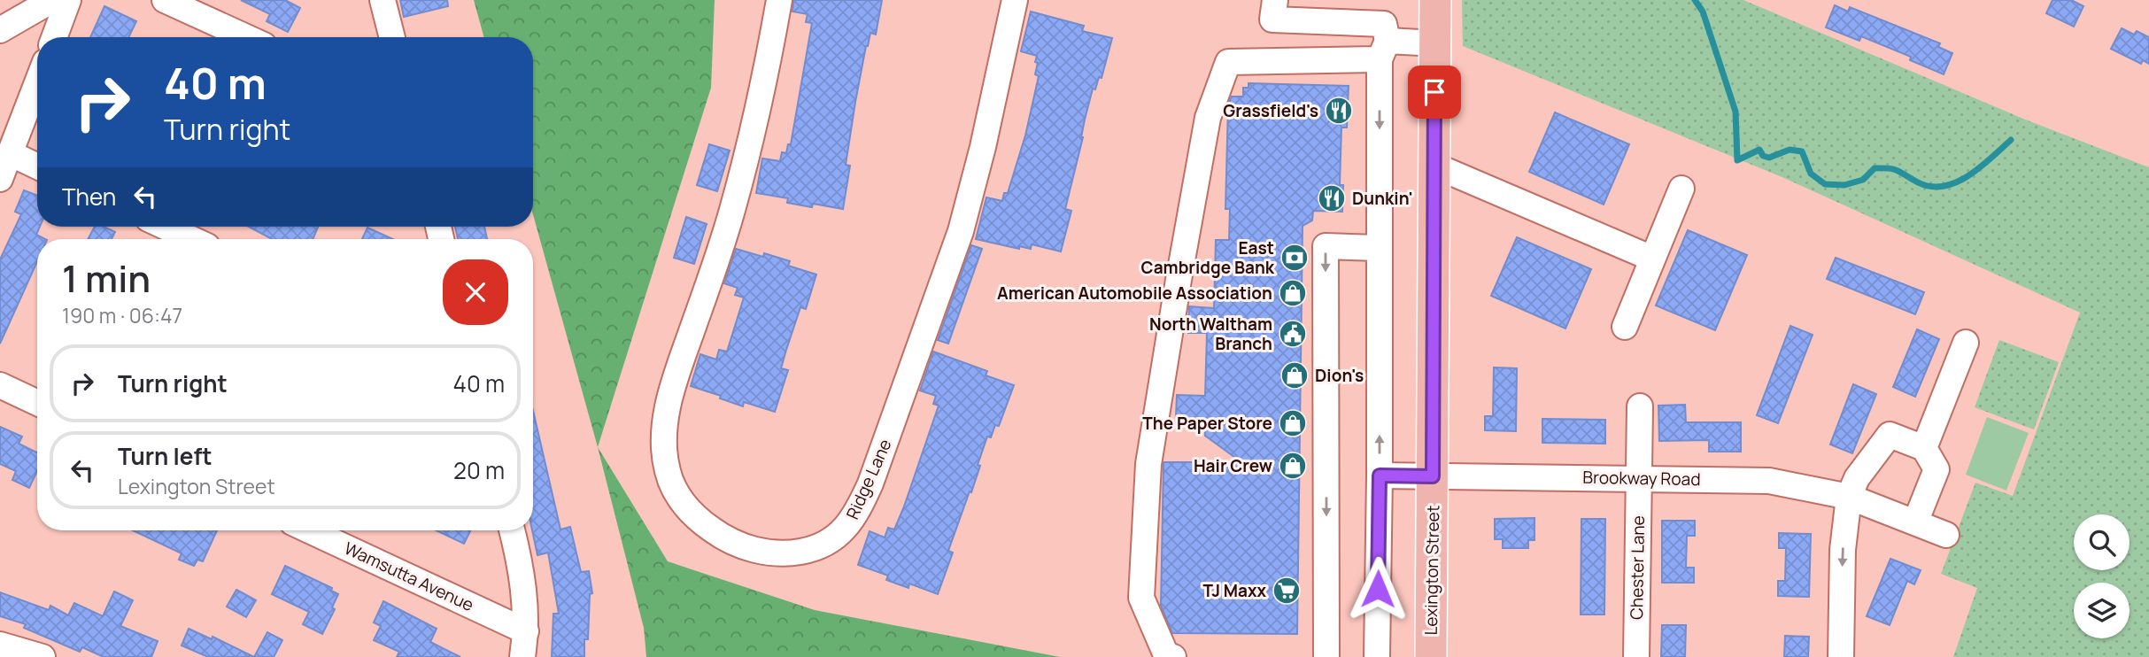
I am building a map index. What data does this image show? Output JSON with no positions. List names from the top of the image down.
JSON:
{
  "streets": {
    "main road": ["Lexington Street"],
    "street": [
      "Brookway Road",
      "Ridge Lane",
      "Chester Lane",
      "Wamsutta Avenue"
    ]
  },
  "crossings": [
    ["Brookway Road", "Chester Lane"],
    ["Brookway Road", "Lexington Street"]
  ],
  "places": {
    "restaurant": ["Grassfield's", "Dunkin'"],
    "bank": ["East Cambridge Bank"],
    "shop": [
      "American Automobile Association",
      "Dion's",
      "The Paper Store",
      "Hair Crew"
    ],
    "public building": ["North Waltham Branch"],
    "supermarket": ["TJ Maxx"]
  },
  "page": {
    "turn": ["40 m", "Turn right"],
    "then": "Then",
    "heading": ["1 min", "190 m · 06:47"],
    "list": [
      {
        "name": "Turn right",
        "value": "40 m"
      },
      {
        "name": "Turn left",
        "note": "Lexington Street",
        "value": "20 m"
      }
    ]
  }
}
